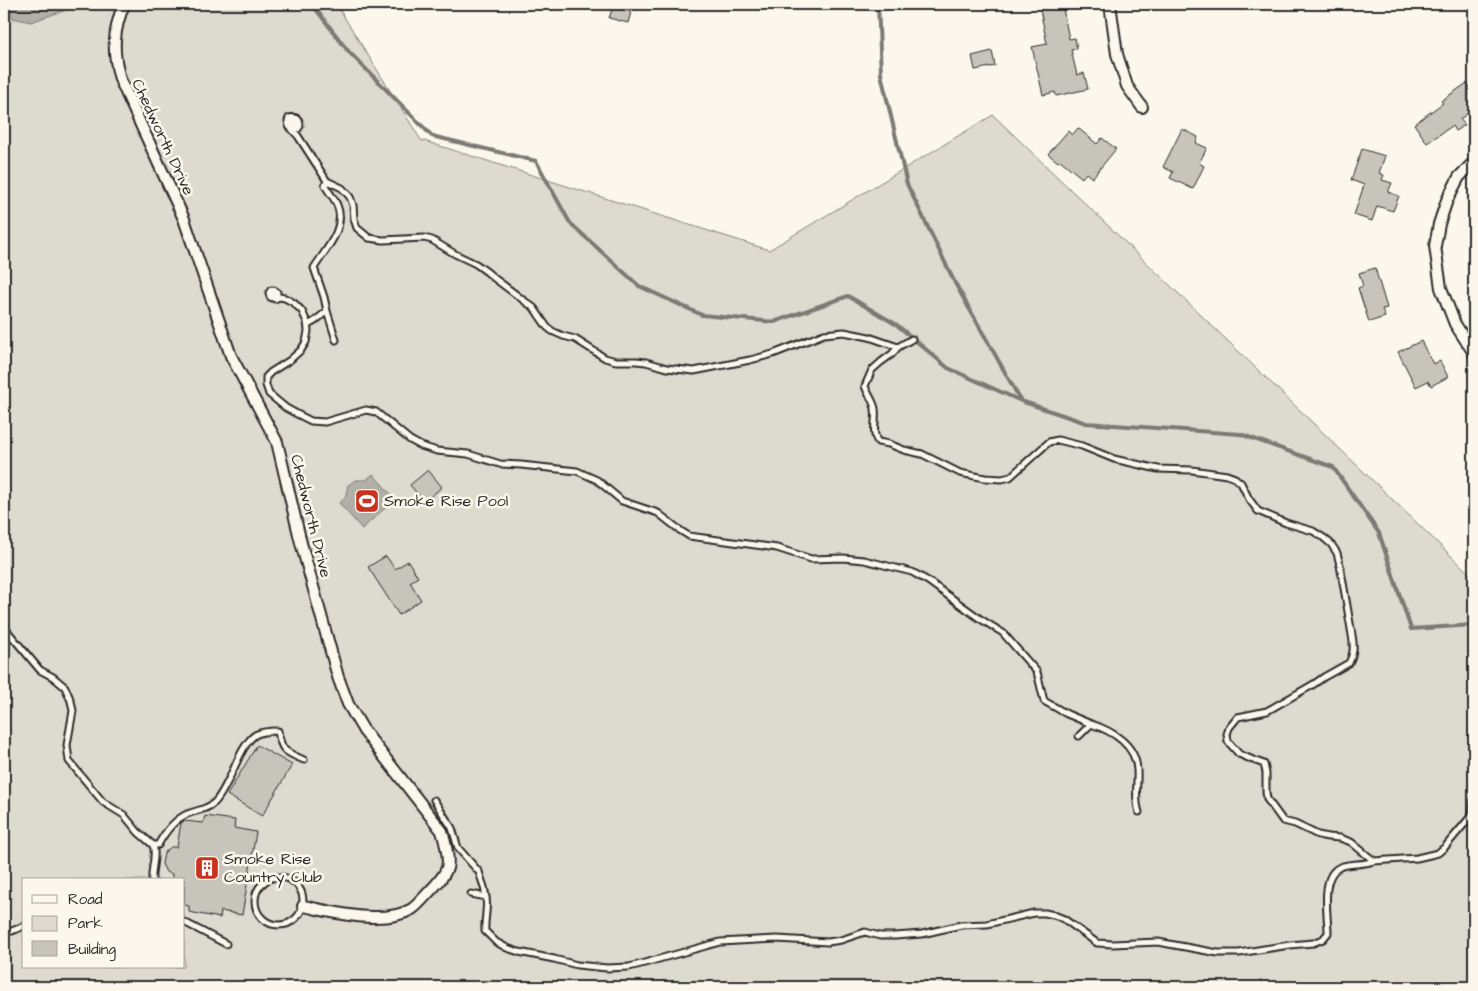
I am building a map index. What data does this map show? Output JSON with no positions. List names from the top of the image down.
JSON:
{
  "streets": {
    "street": ["Chedworth Drive"]
  },
  "places": {
    "sports": ["Smoke Rise Pool"],
    "building": ["Smoke Rise Country Club"]
  },
  "legend": ["Road", "Park", "Building"]
}
